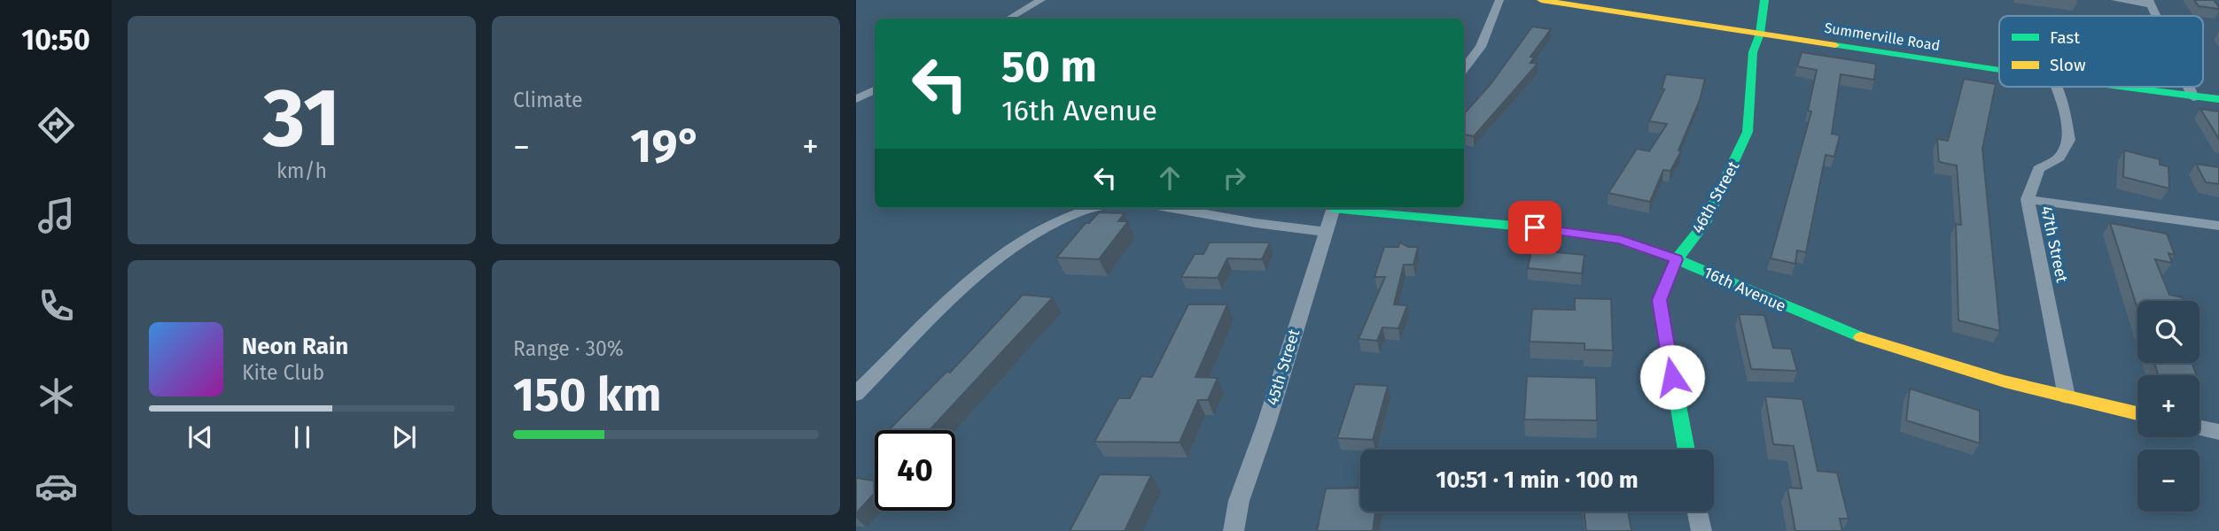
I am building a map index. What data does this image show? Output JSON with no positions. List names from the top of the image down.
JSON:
{
  "streets": {
    "street": [
      "Summerville Road",
      "46th Street",
      "47th Street",
      "16th Avenue",
      "45th Street"
    ]
  },
  "crossings": [
    ["Summerville Road", "46th Street"],
    ["46th Street", "16th Avenue"],
    ["47th Street", "16th Avenue"]
  ],
  "legend": ["Fast", "Slow"],
  "page": {
    "tabs": "10:50",
    "tile": [
      ["31", "km/h"],
      "Climate",
      ["Range · 30%", "150 km"]
    ],
    "turn": ["50 m", "16th Avenue"],
    "heat": ["−", "19°", "+"],
    "map_buttons": ["+", "−"],
    "song": ["Neon Rain", "Kite Club"],
    "limit": "40",
    "trip": "10:51 · 1 min · 100 m"
  }
}
